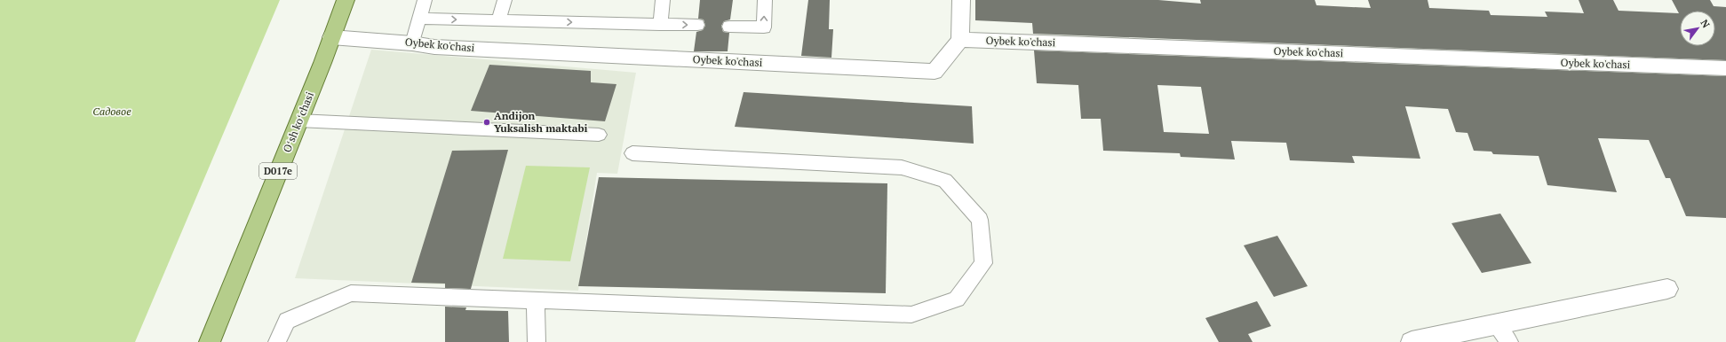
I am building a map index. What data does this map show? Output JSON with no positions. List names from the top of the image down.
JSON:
{
  "streets": {
    "main road": ["Oʻsh koʻchasi", "D017e"],
    "street": ["Oybek ko'chasi"]
  },
  "crossings": [
    ["Oybek ko'chasi", "Oʻsh koʻchasi"]
  ],
  "parks": ["Садовое"],
  "places": ["Andijon Yuksalish maktabi"],
  "north": "top right"
}
